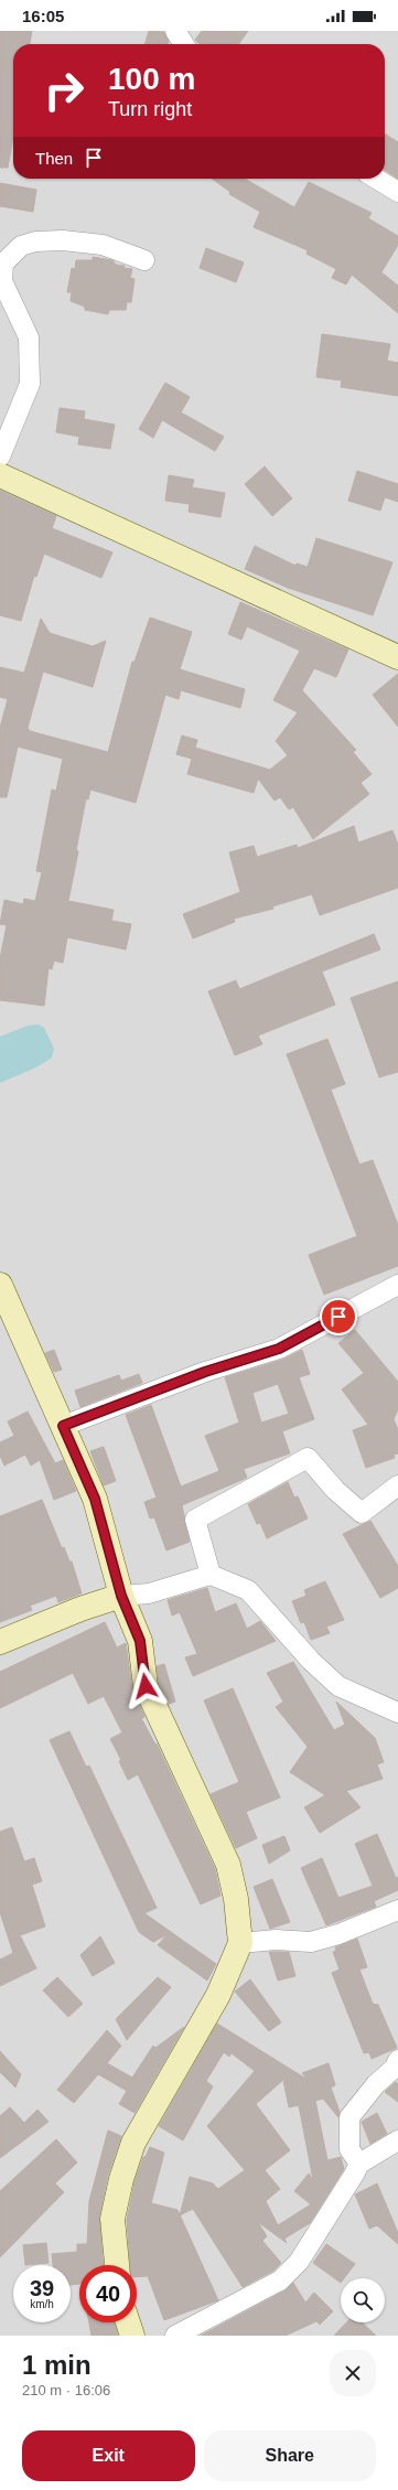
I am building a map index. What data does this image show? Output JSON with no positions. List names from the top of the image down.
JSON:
{
  "page": {
    "status": "16:05",
    "turn": ["100 m", "Turn right"],
    "then": "Then",
    "speed": "39 km/h",
    "limit": "40",
    "heading": ["1 min", "210 m · 16:06"],
    "buttons": ["Exit", "Share"]
  }
}
